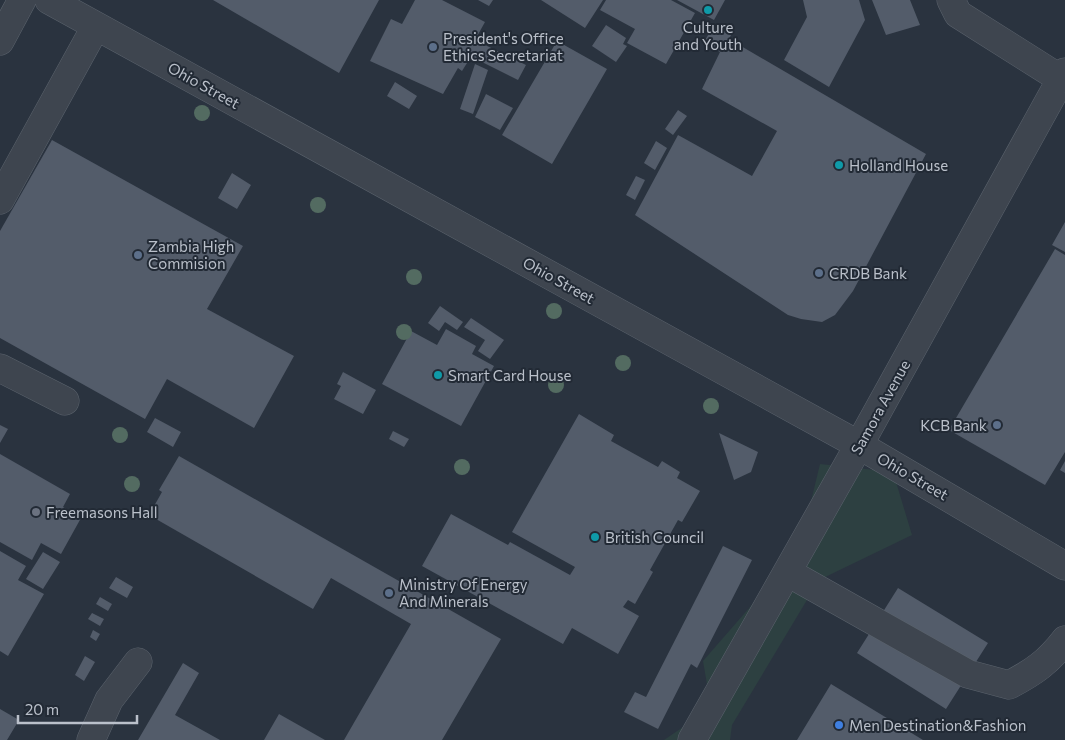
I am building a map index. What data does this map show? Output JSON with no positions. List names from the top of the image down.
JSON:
{
  "streets": {
    "street": ["Ohio Street", "Samora Avenue"]
  },
  "crossings": [
    ["Ohio Street", "Samora Avenue"]
  ],
  "places": [
    "Culture and Youth",
    "President's Office Ethics Secretariat",
    "Holland House",
    "Zambia High Commision",
    "CRDB Bank",
    "Smart Card House",
    "KCB Bank",
    "Freemasons Hall",
    "British Council",
    "Ministry Of Energy And Minerals",
    "Men Destination&Fashion"
  ],
  "scale_bar": "20 m"
}
